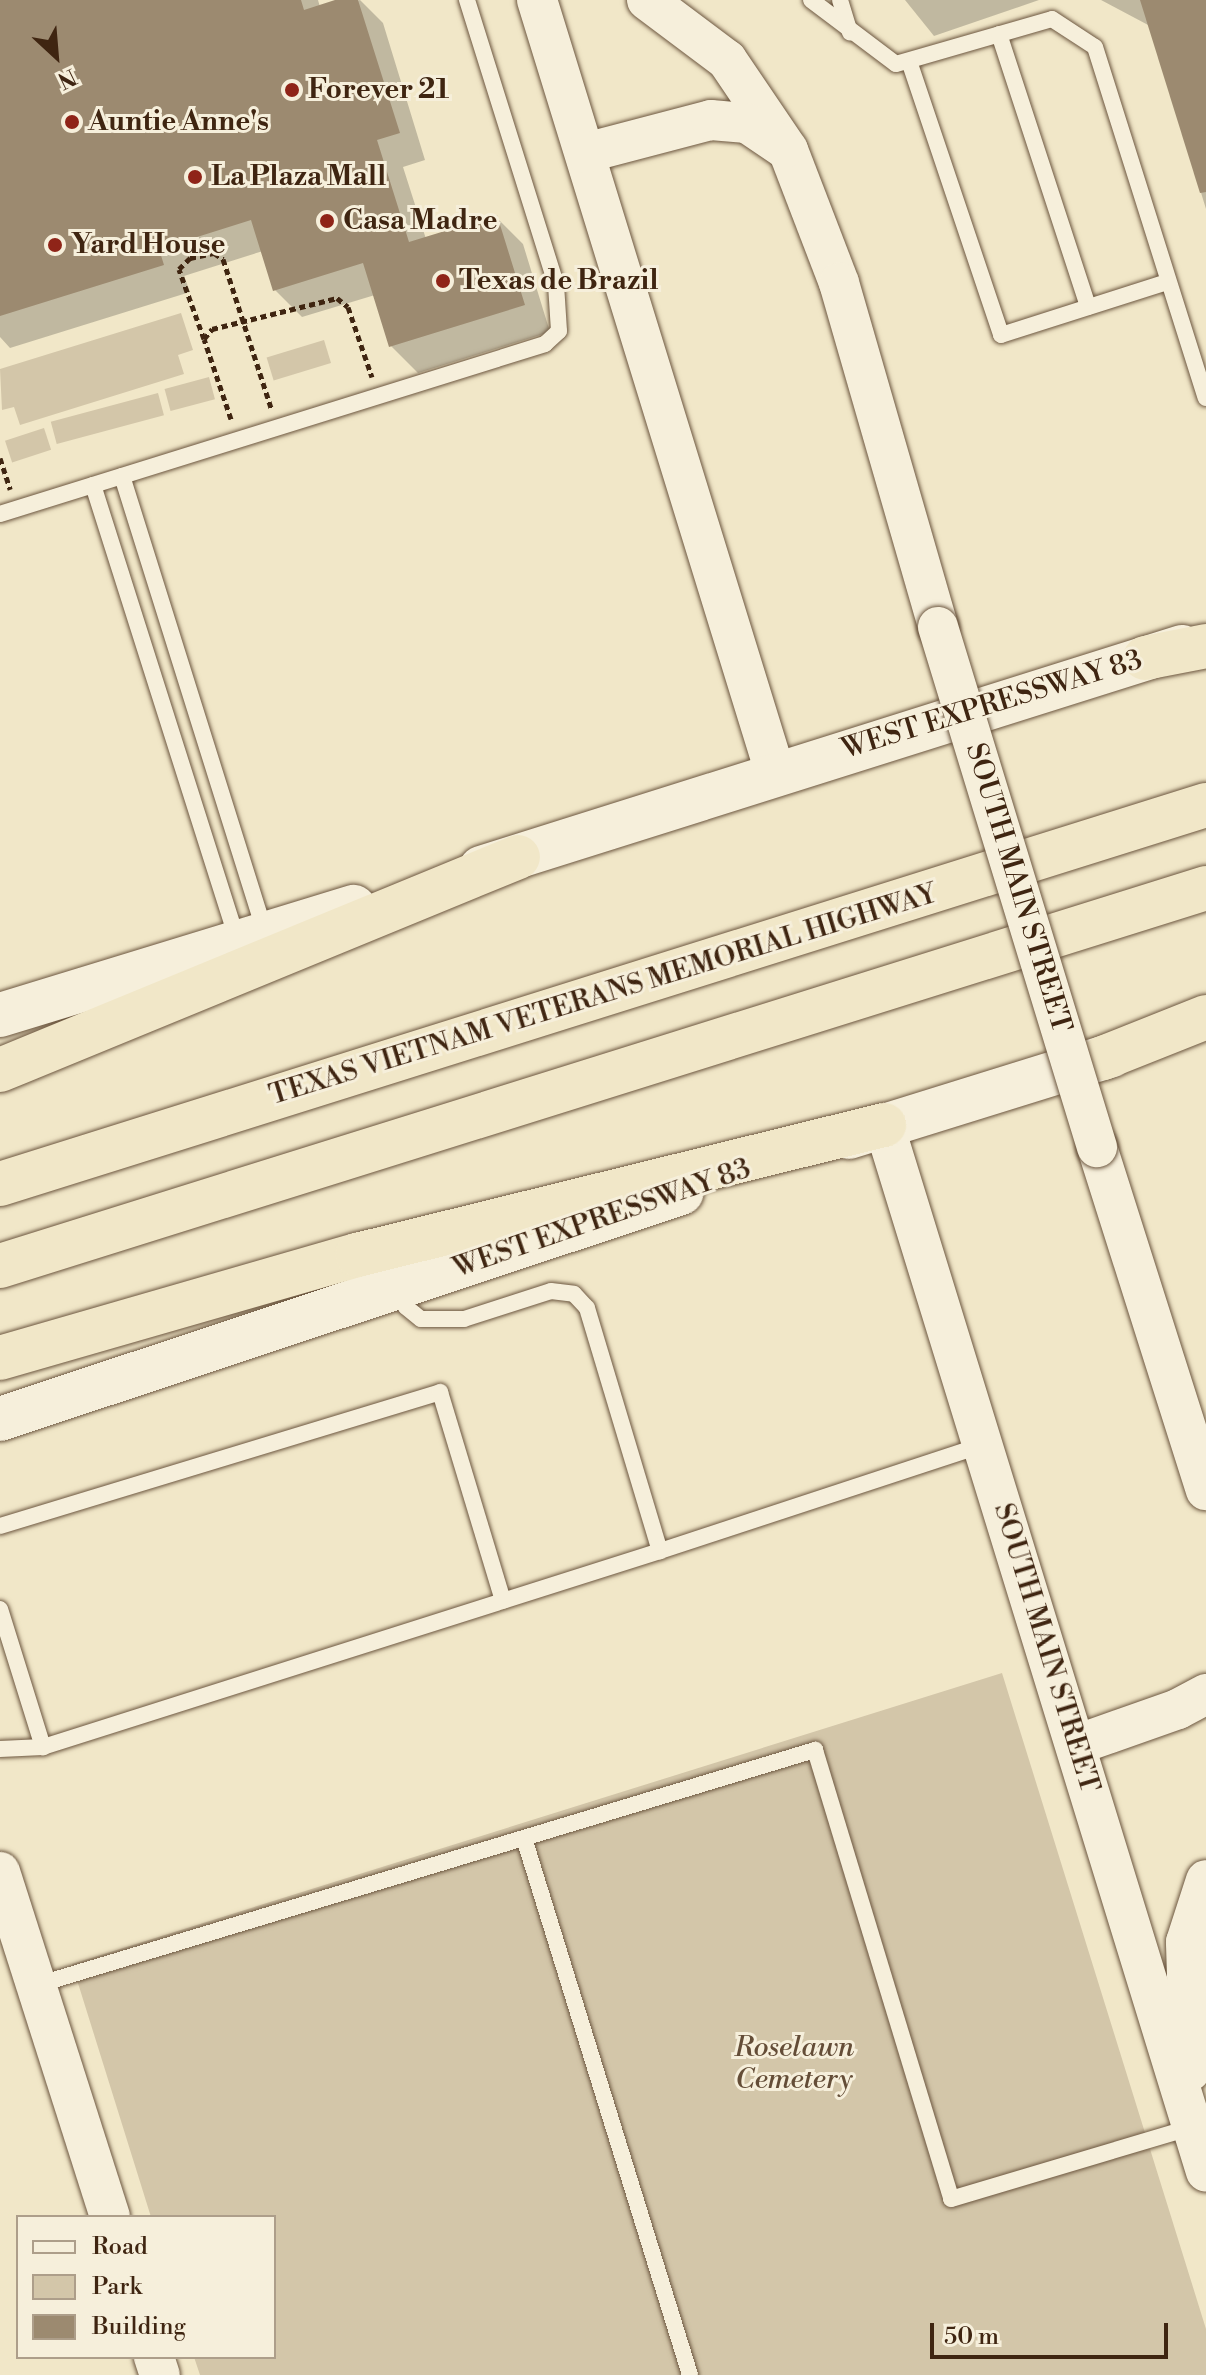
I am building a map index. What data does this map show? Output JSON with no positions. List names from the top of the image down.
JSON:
{
  "streets": {
    "highway": ["TEXAS VIETNAM VETERANS MEMORIAL HIGHWAY"],
    "main road": ["WEST EXPRESSWAY 83"],
    "street": ["SOUTH MAIN STREET"]
  },
  "crossings": [
    ["WEST EXPRESSWAY 83", "SOUTH MAIN STREET"]
  ],
  "parks": ["Roselawn Cemetery"],
  "places": [
    "Forever 21",
    "Auntie Anne's",
    "La Plaza Mall",
    "Casa Madre",
    "Yard House",
    "Texas de Brazil"
  ],
  "legend": ["Road", "Park", "Building"],
  "scale_bar": "50 m",
  "north": "bottom right"
}
